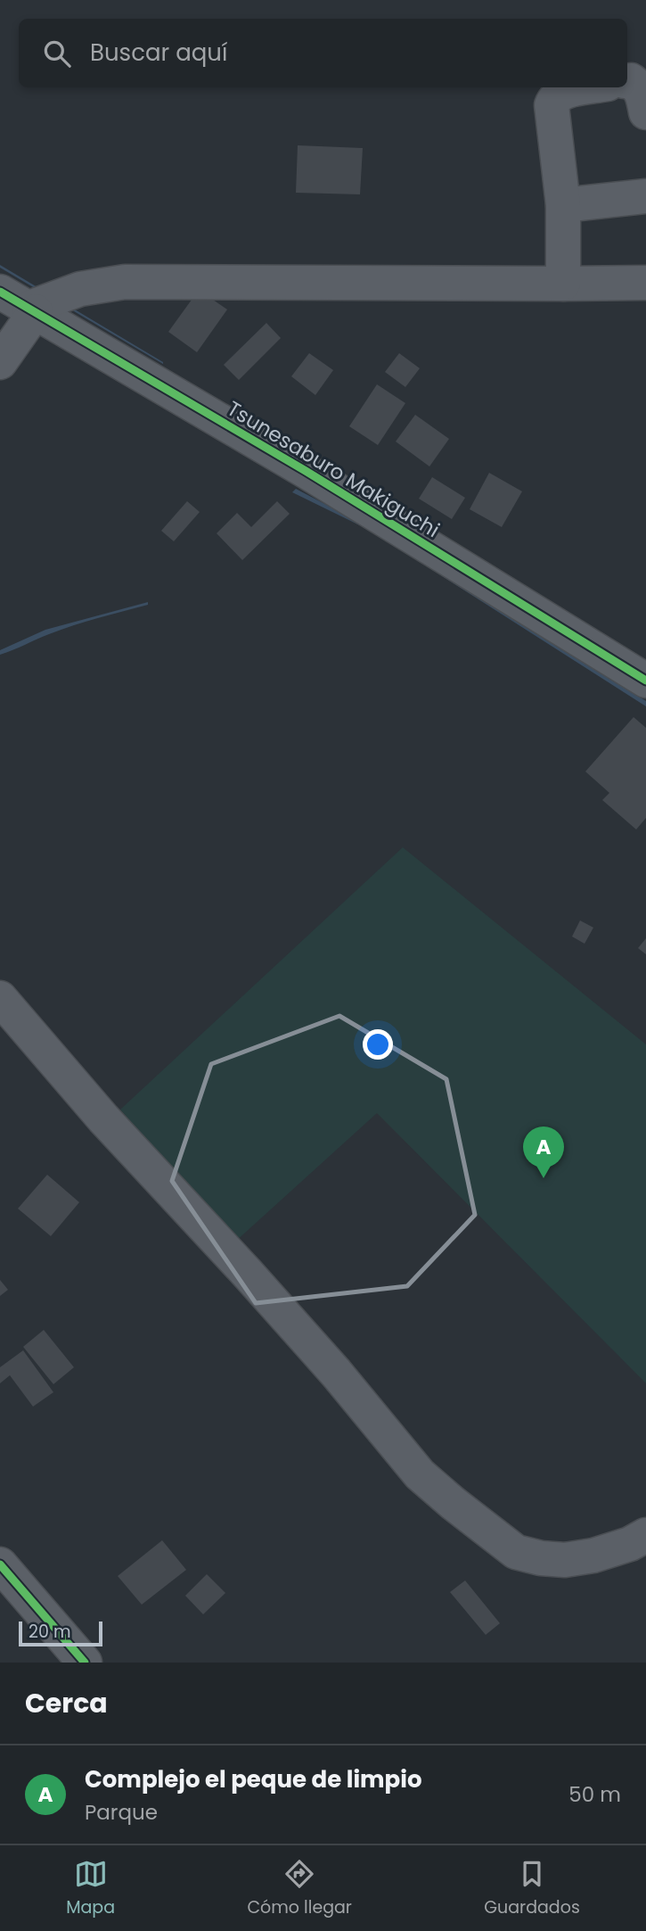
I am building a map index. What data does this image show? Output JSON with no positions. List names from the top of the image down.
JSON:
{
  "streets": {
    "street": ["Tsunesaburo Makiguchi"]
  },
  "scale_bar": "20 m",
  "page": {
    "search": "Buscar aquí",
    "pins": "A",
    "scale": "20 m",
    "heading": "Cerca",
    "list": [
      {
        "mark": "A",
        "name": "Complejo el peque de limpio",
        "note": "Parque",
        "value": "50 m"
      }
    ],
    "nav": ["Mapa", "Cómo llegar", "Guardados"]
  }
}
